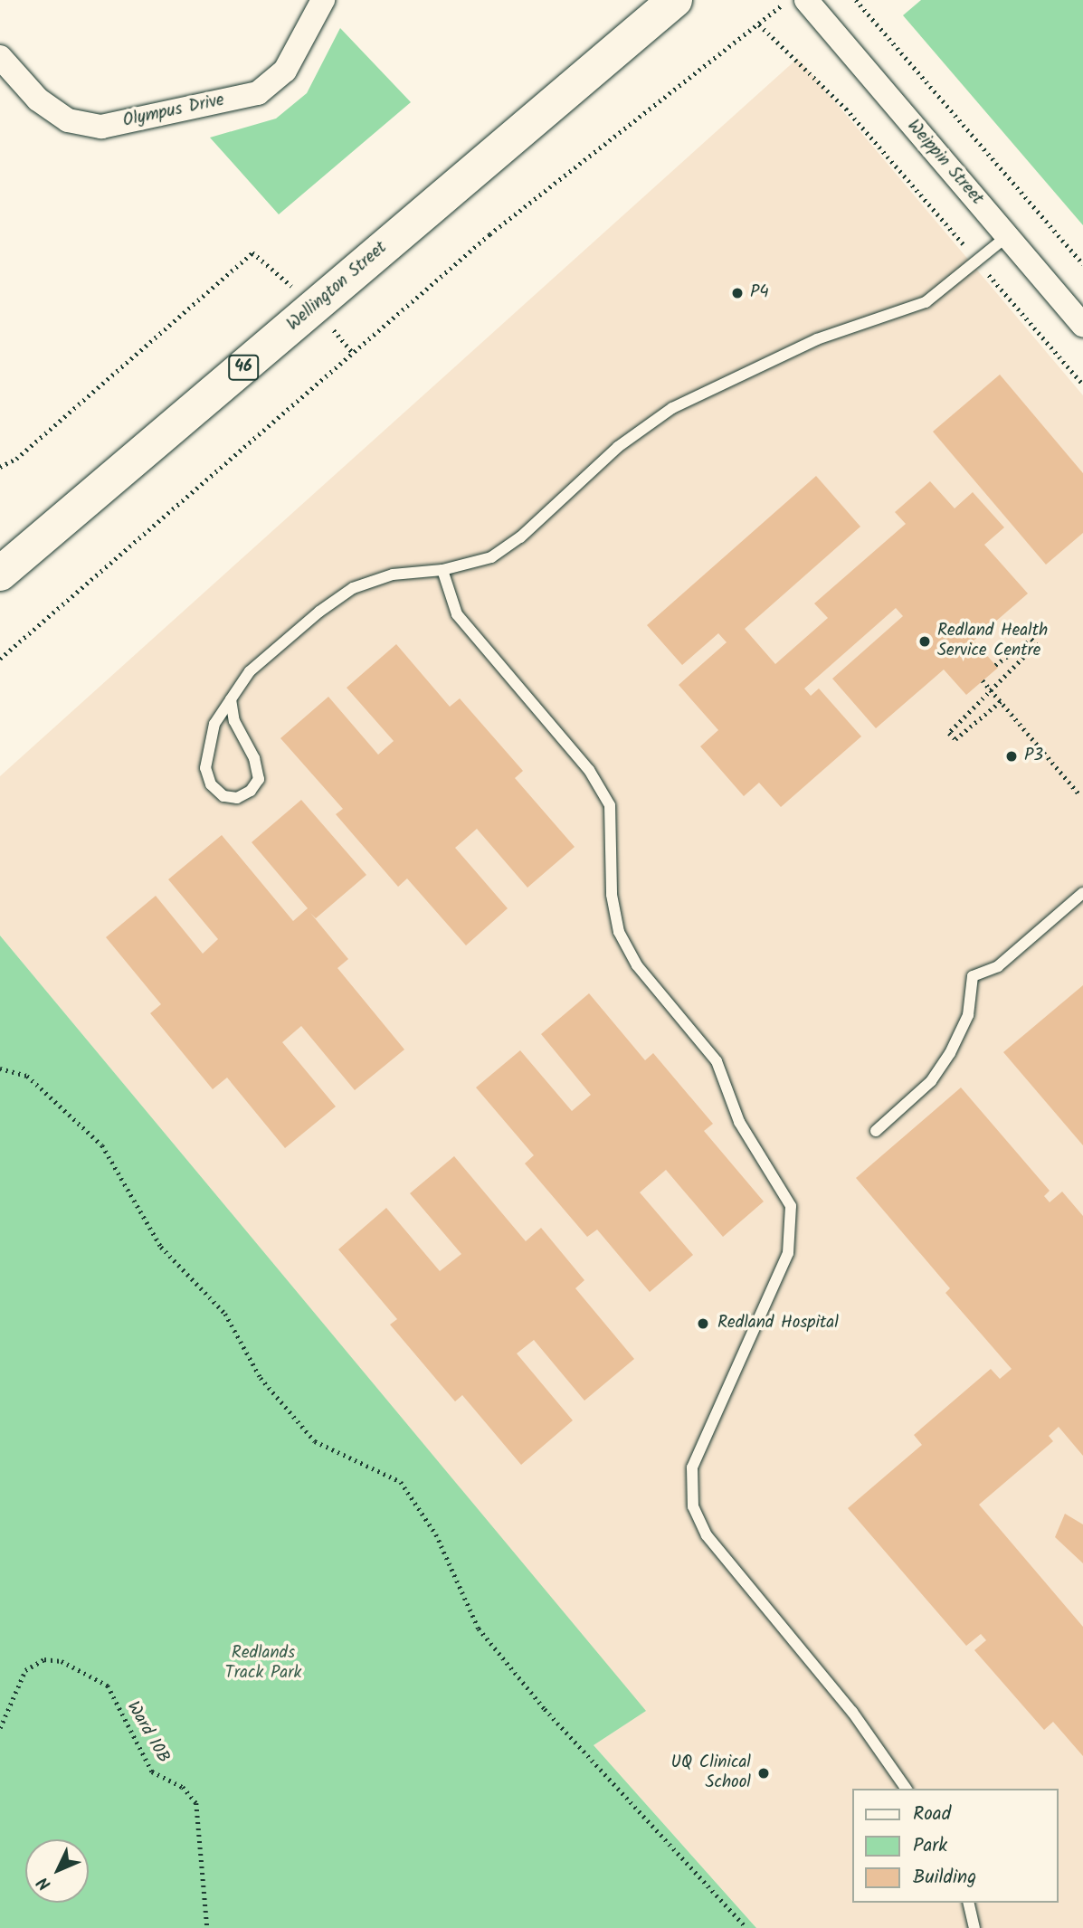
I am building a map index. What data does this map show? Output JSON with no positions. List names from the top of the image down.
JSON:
{
  "streets": {
    "main road": ["Wellington Street", "46"],
    "street": ["Olympus Drive", "Weippin Street"],
    "path": ["Ward 10B"]
  },
  "parks": ["Redlands Track Park"],
  "places": [
    "P4",
    "Redland Health Service Centre",
    "P3",
    "Redland Hospital",
    "UQ Clinical School"
  ],
  "legend": ["Road", "Park", "Building"],
  "north": "bottom left"
}
